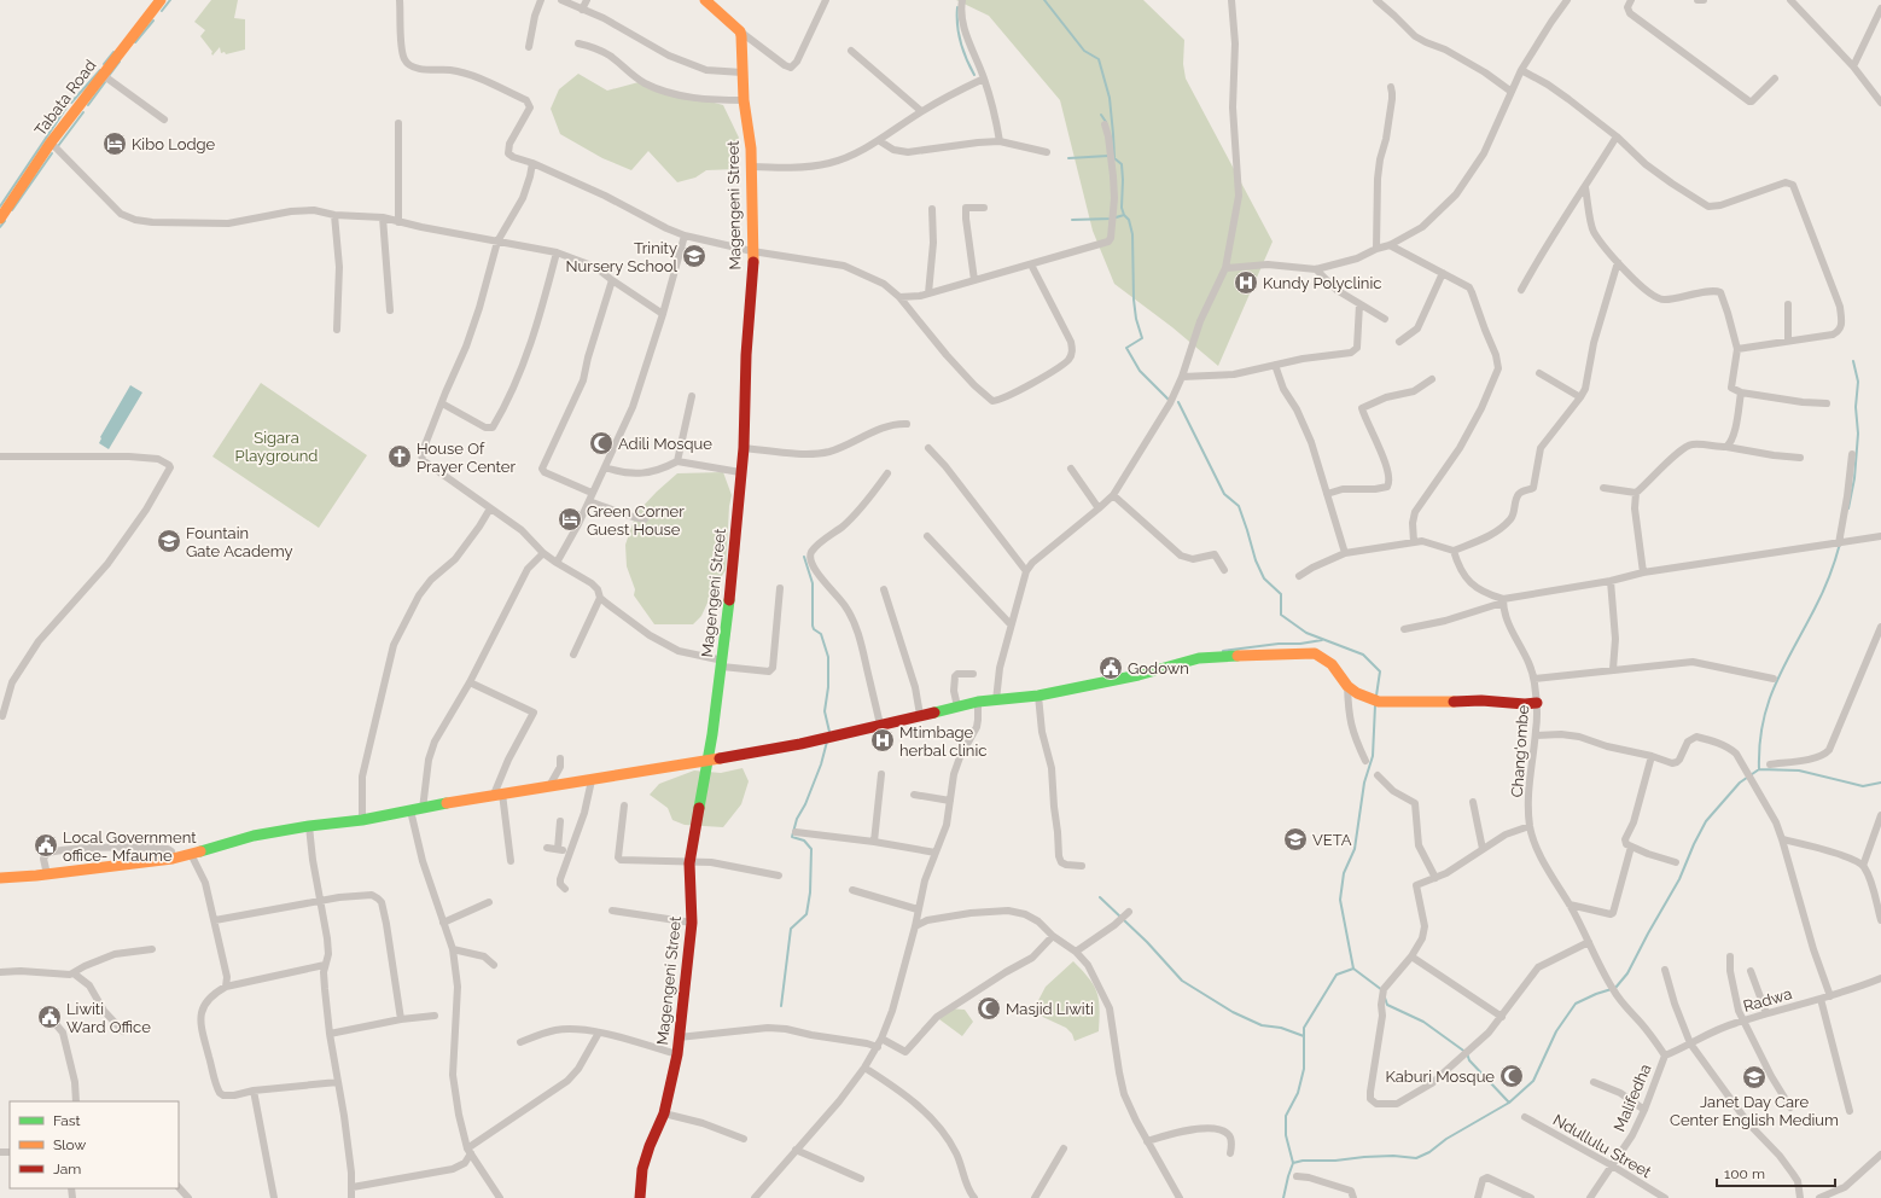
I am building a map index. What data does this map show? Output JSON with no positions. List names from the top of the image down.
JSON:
{
  "streets": {
    "street": [
      "Tabata Road",
      "Magengeni Street",
      "Chang'ombe",
      "Radwa",
      "Malifedha",
      "Ndullulu Street"
    ]
  },
  "crossings": [
    ["Chang'ombe", "Radwa"],
    ["Chang'ombe", "Malifedha"],
    ["Radwa", "Malifedha"],
    ["Malifedha", "Ndullulu Street"]
  ],
  "parks": ["Sigara Playground"],
  "places": {
    "hotel": ["Kibo Lodge", "Green Corner Guest House"],
    "school or university": [
      "Trinity Nursery School",
      "Fountain Gate Academy",
      "VETA",
      "Janet Day Care Center English Medium"
    ],
    "hospital": ["Kundy Polyclinic", "Mtimbage herbal clinic"],
    "mosque": ["Adili Mosque", "Masjid Liwiti", "Kaburi Mosque"],
    "church": ["House Of Prayer Center"],
    "public building": ["Godown", "Local Government office- Mfaume", "Liwiti Ward Office"]
  },
  "legend": ["Fast", "Slow", "Jam"],
  "scale_bar": "100 m"
}
